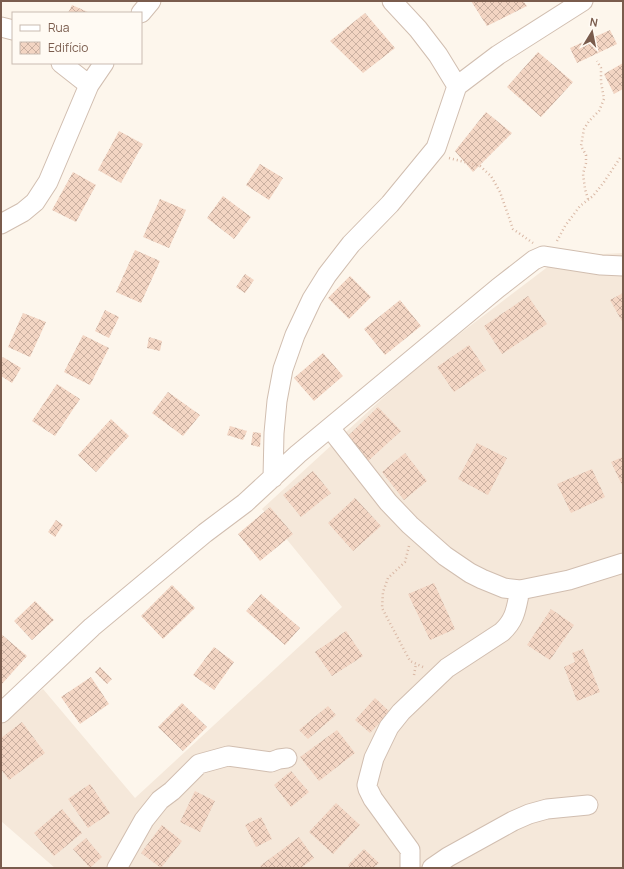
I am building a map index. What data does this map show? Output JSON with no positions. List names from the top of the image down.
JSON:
{
  "legend": ["Rua", "Edifício"],
  "north": "top"
}
